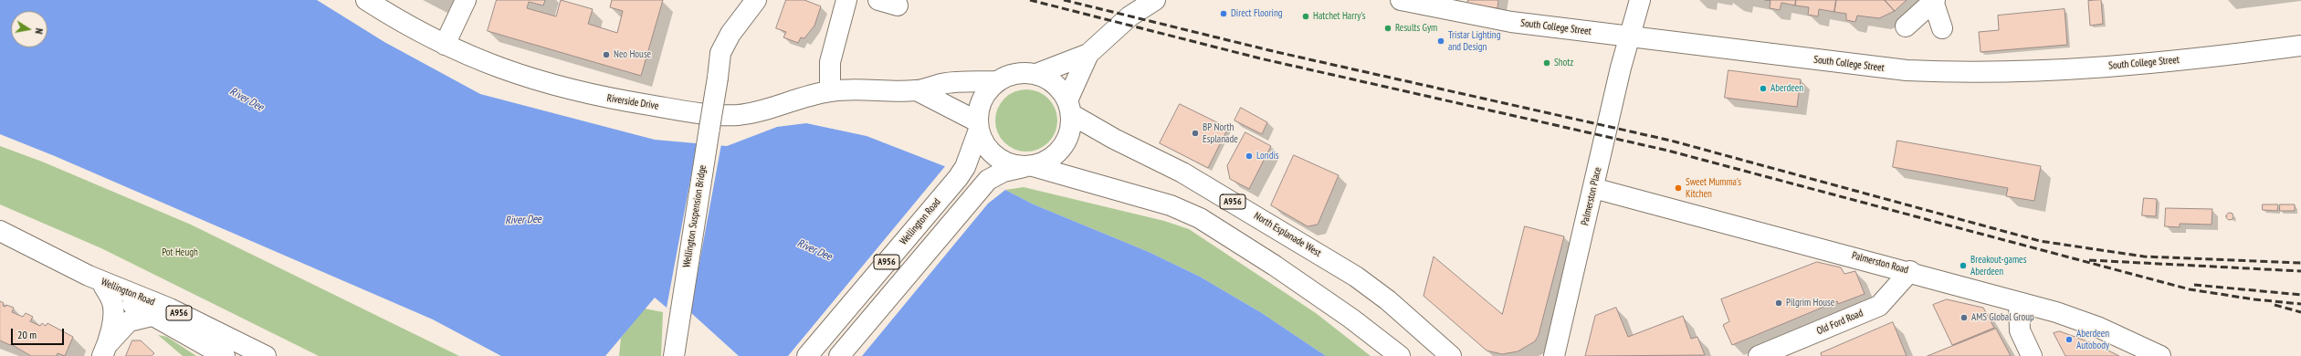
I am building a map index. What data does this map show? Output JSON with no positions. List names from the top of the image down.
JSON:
{
  "streets": {
    "main road": [
      "South College Street",
      "Riverside Drive",
      "Palmerston Place",
      "A956",
      "Wellington Suspension Bridge",
      "Wellington Road",
      "North Esplanade West",
      "Palmerston Road",
      "Old Ford Road"
    ]
  },
  "crossings": [
    ["South College Street", "Palmerston Place"],
    ["Palmerston Place", "Palmerston Road"],
    ["A956", "Wellington Road"],
    ["A956", "North Esplanade West"],
    ["Wellington Road", "North Esplanade West"],
    ["Palmerston Road", "Old Ford Road"]
  ],
  "water": ["River Dee"],
  "parks": ["Pot Heugh"],
  "places": [
    "Direct Flooring",
    "Hatchet Harry's",
    "Results Gym",
    "Tristar Lighting and Design",
    "Neo House",
    "Shotz",
    "Aberdeen",
    "BP North Esplanade",
    "Londis",
    "Sweet Mumma's Kitchen",
    "Breakout-games Aberdeen",
    "Pilgrim House",
    "AMS Global Group",
    "Aberdeen Autobody"
  ],
  "scale_bar": "20 m",
  "north": "right"
}
